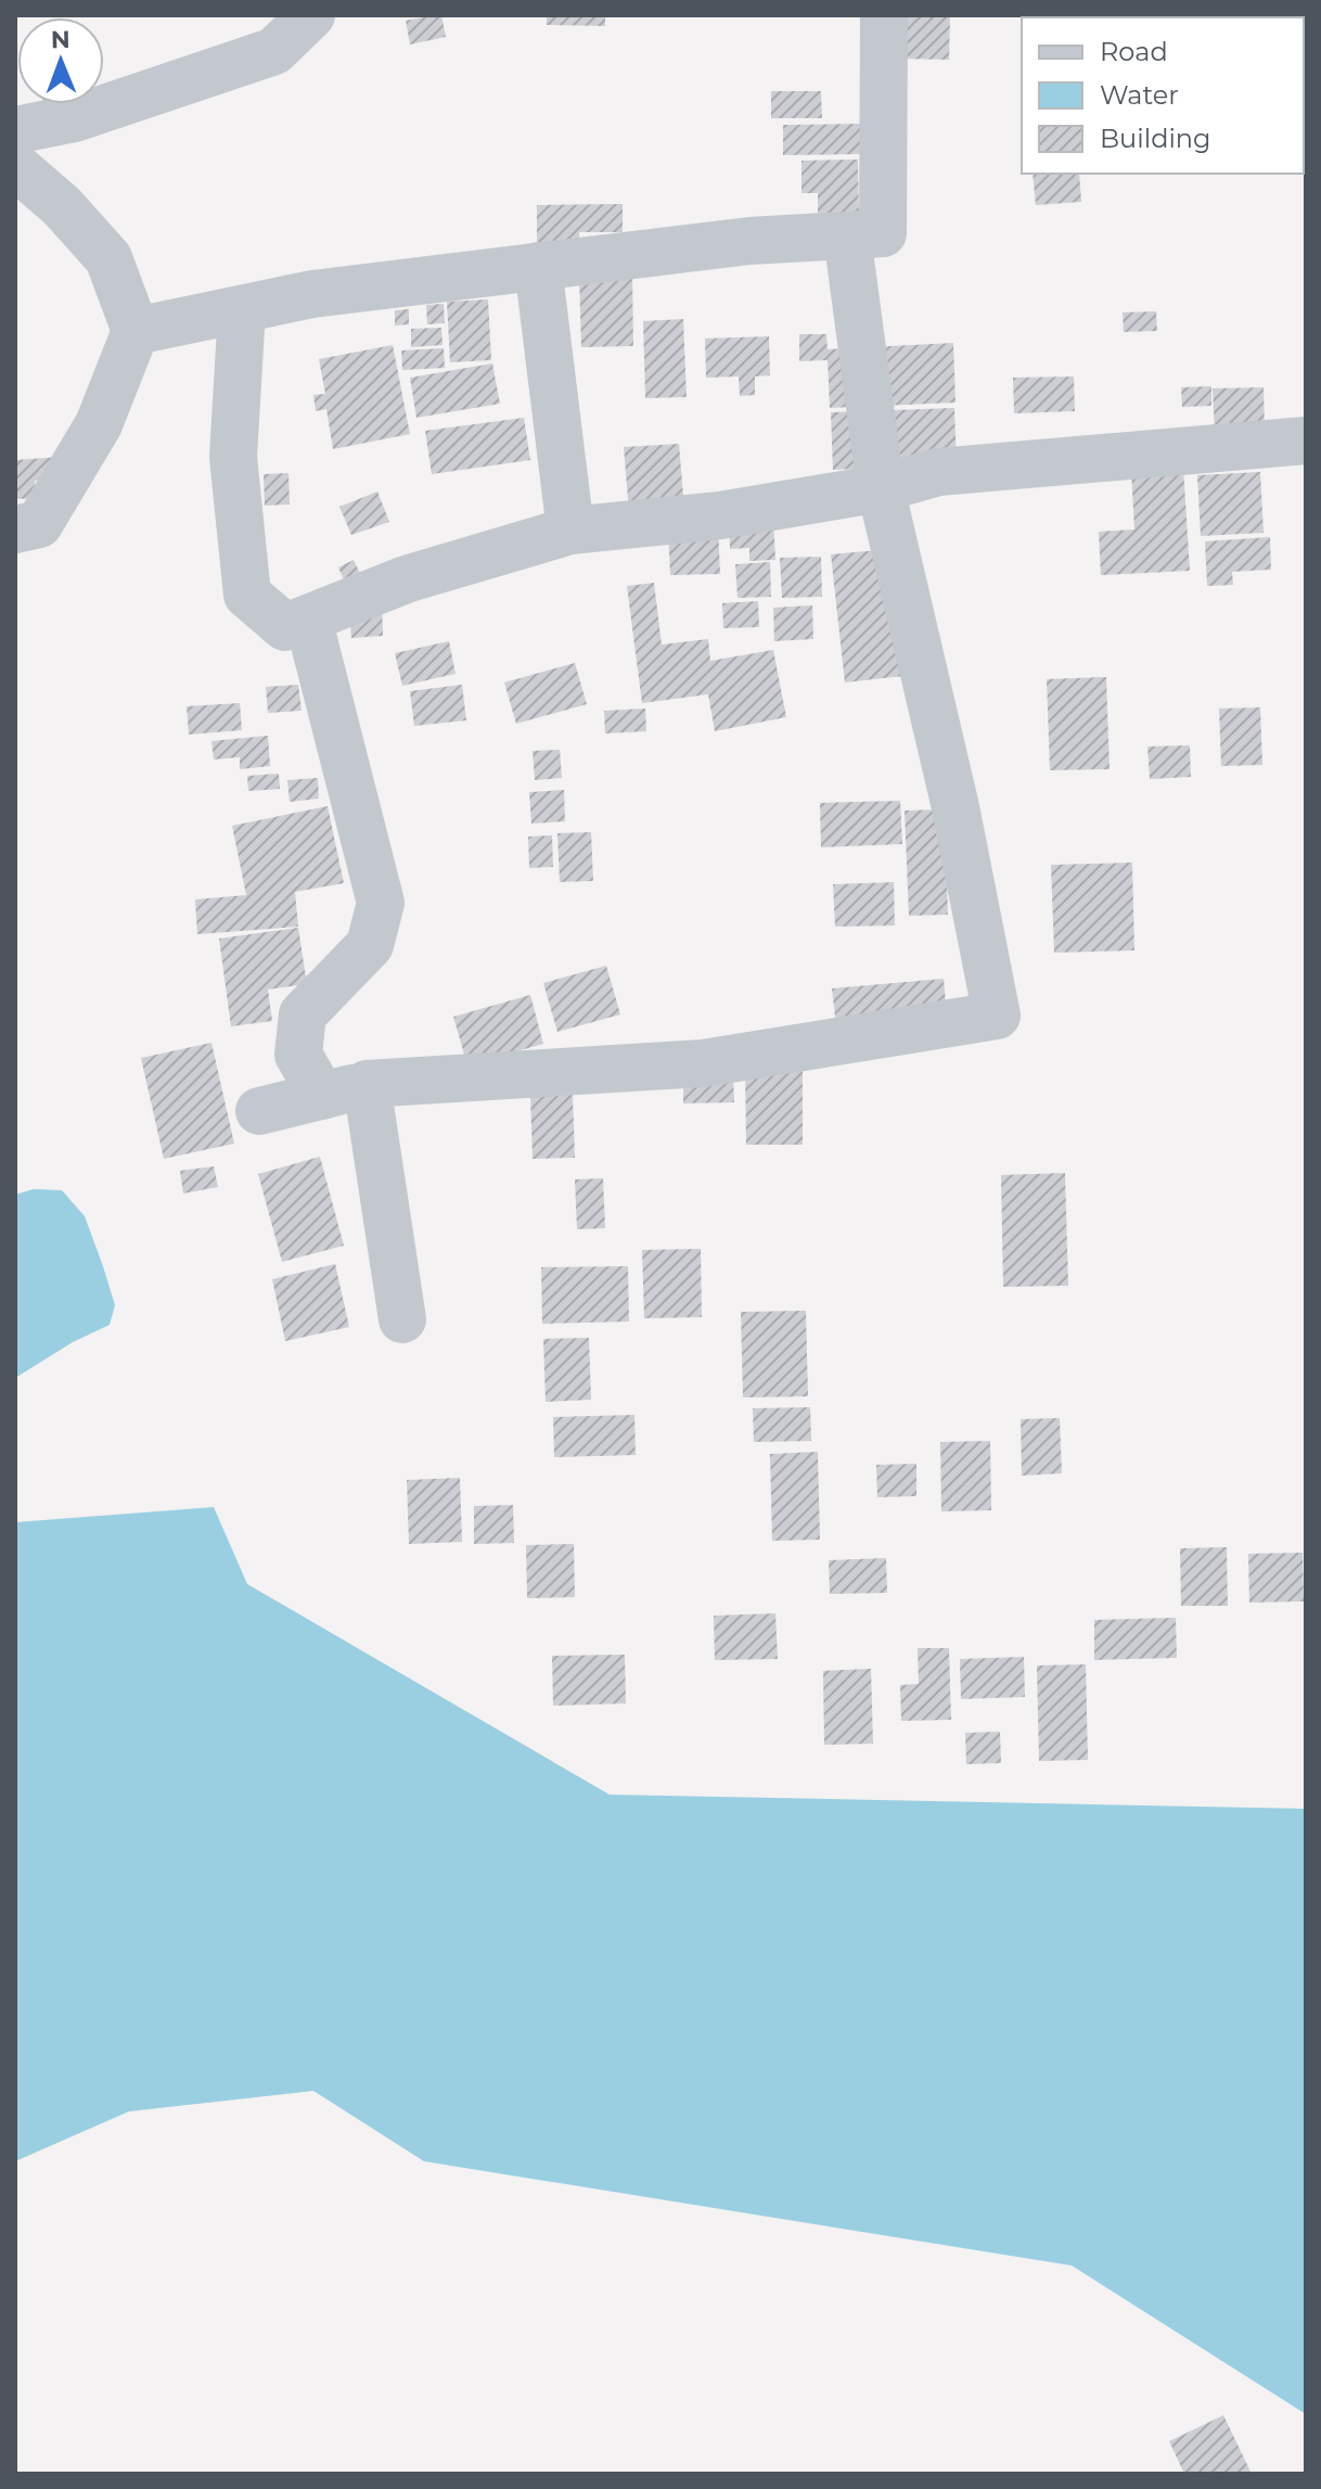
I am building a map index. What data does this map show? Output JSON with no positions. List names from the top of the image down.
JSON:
{
  "legend": ["Road", "Water", "Building"],
  "north": "top"
}
